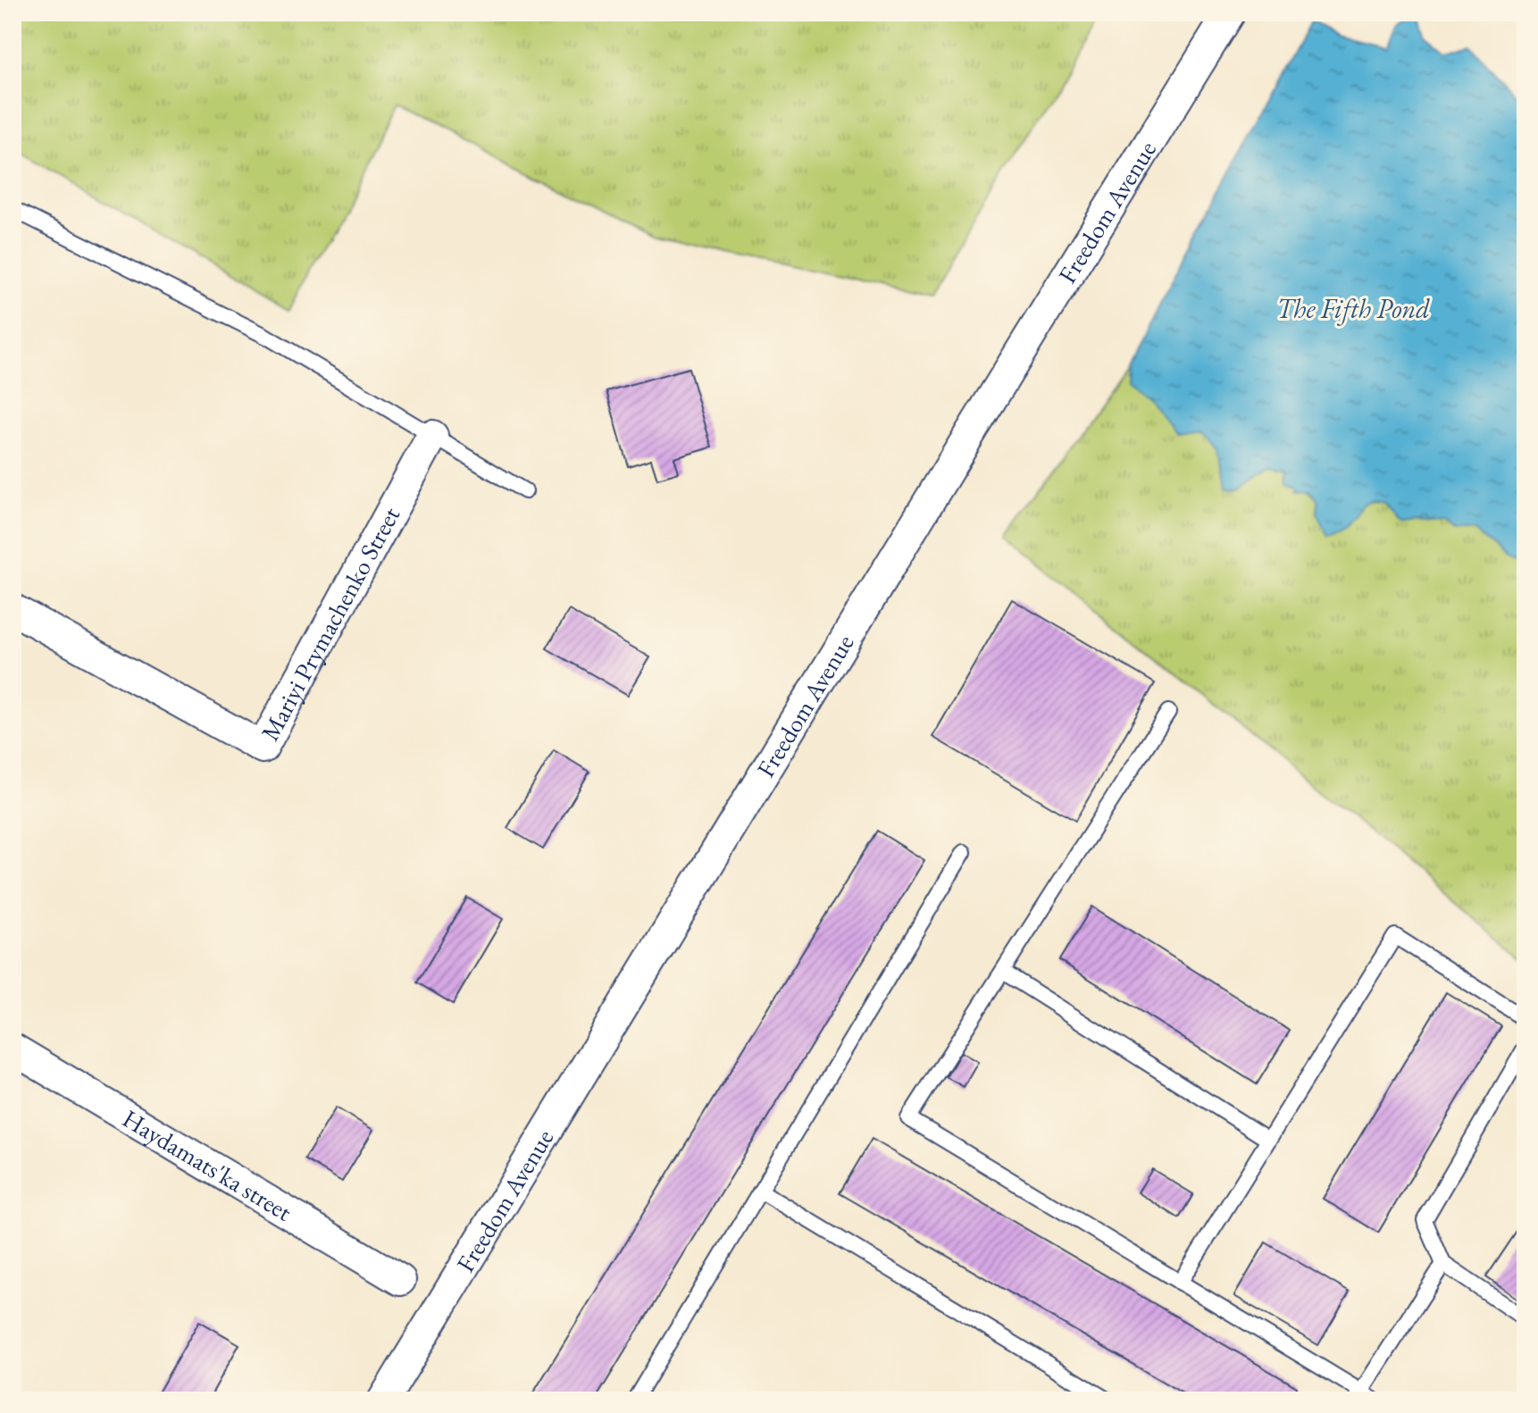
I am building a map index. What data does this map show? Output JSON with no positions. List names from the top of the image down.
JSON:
{
  "streets": {
    "street": ["Freedom Avenue", "Mariyi Prymachenko Street", "Haydamats'ka street"]
  },
  "water": ["The Fifth Pond"]
}
